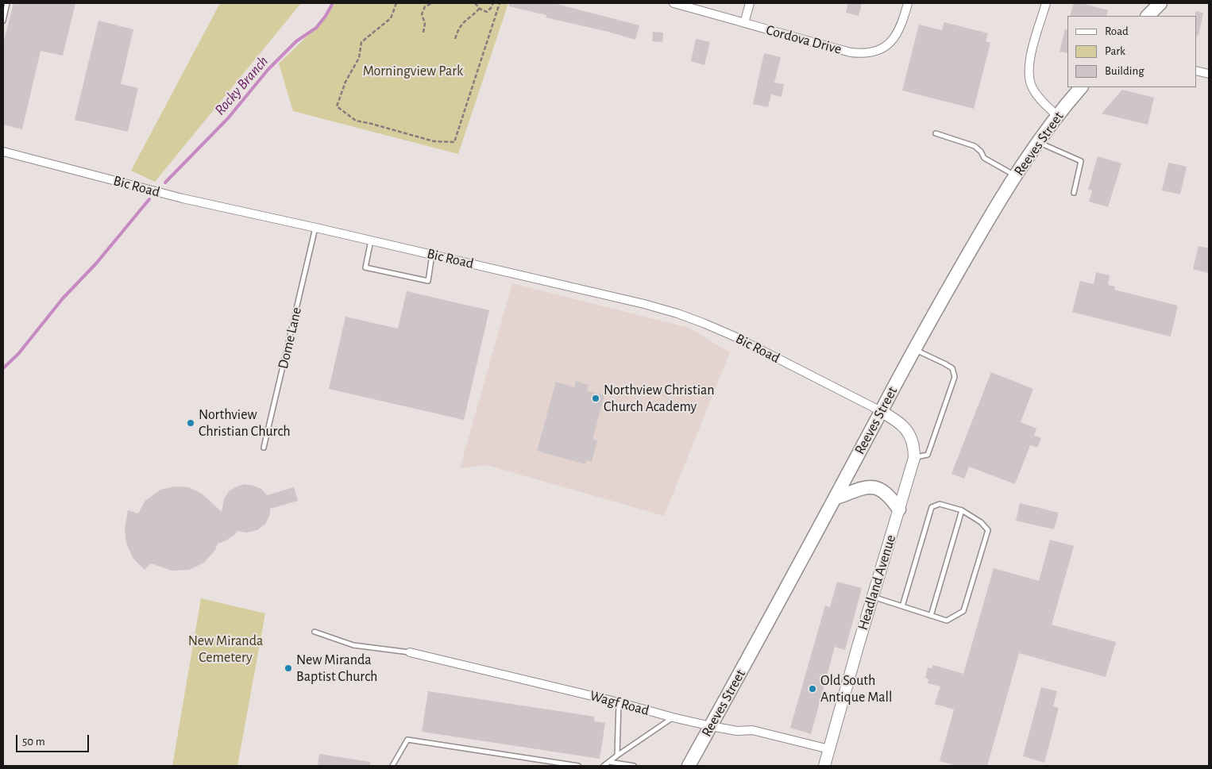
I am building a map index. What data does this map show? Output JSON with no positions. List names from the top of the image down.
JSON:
{
  "streets": {
    "main road": ["Reeves Street", "Headland Avenue"],
    "street": ["Cordova Drive", "Bic Road", "Wagf Road"],
    "lane": ["Dome Lane"]
  },
  "crossings": [
    ["Reeves Street", "Bic Road"],
    ["Reeves Street", "Headland Avenue"],
    ["Reeves Street", "Wagf Road"],
    ["Bic Road", "Dome Lane"],
    ["Bic Road", "Headland Avenue"],
    ["Headland Avenue", "Wagf Road"]
  ],
  "water": ["Rocky Branch"],
  "parks": ["Morningview Park", "New Miranda Cemetery"],
  "places": [
    "Northview Christian Church Academy",
    "Northview Christian Church",
    "New Miranda Baptist Church",
    "Old South Antique Mall"
  ],
  "legend": ["Road", "Park", "Building"],
  "scale_bar": "50 m"
}
